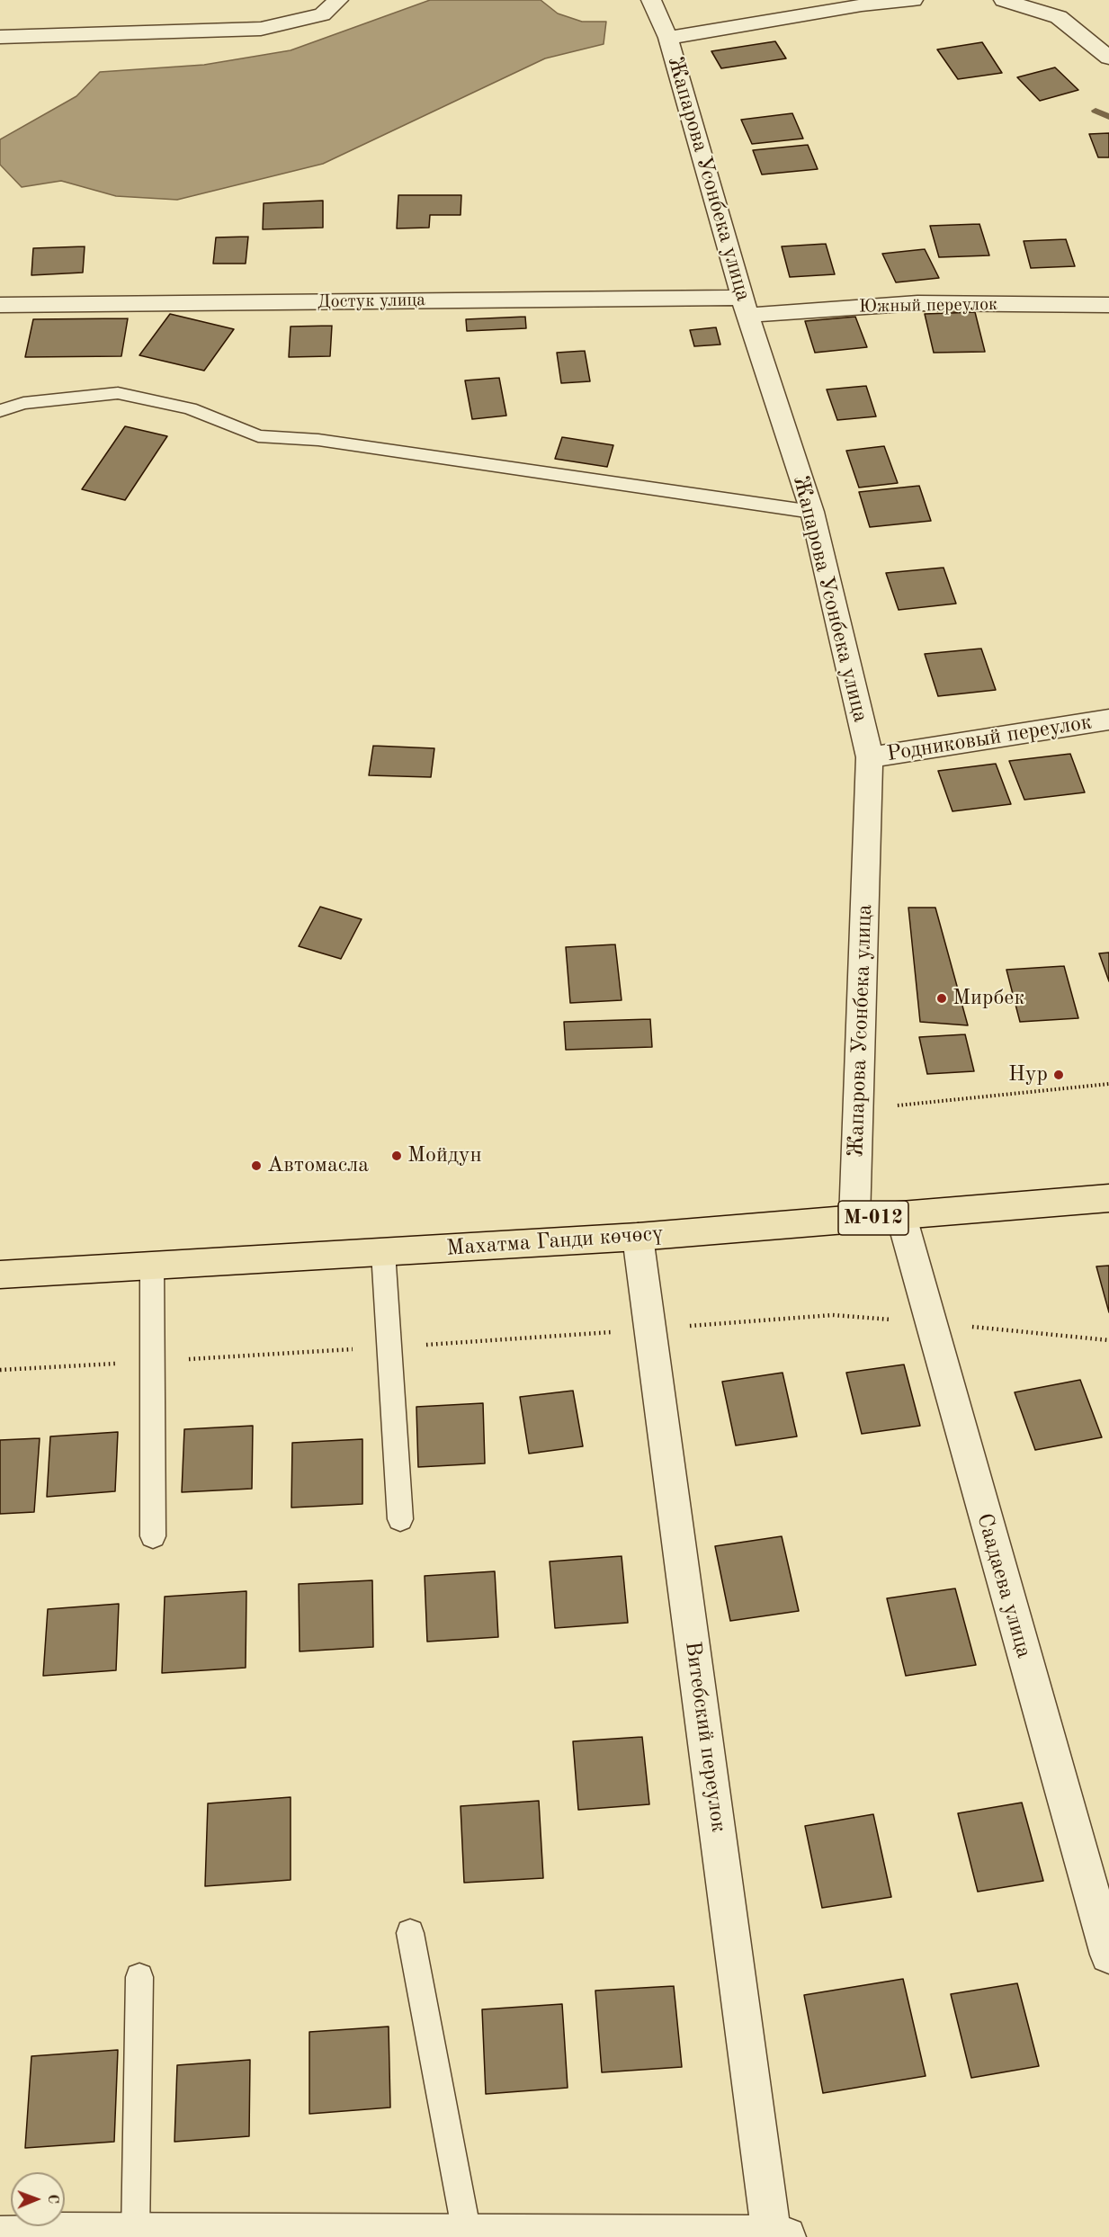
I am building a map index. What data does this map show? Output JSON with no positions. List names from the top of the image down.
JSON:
{
  "streets": {
    "main road": ["М-012", "Махатма Ганди көчөсү"],
    "street": [
      "Жапарова Усонбека улица",
      "Достук улица",
      "Южный переулок",
      "Родниковый переулок",
      "Саадаева улица",
      "Витебский переулок"
    ]
  },
  "crossings": [
    ["Жапарова Усонбека улица", "Достук улица"],
    ["Жапарова Усонбека улица", "Южный переулок"],
    ["Жапарова Усонбека улица", "Родниковый переулок"],
    ["Жапарова Усонбека улица", "Махатма Ганди көчөсү"],
    ["Достук улица", "Южный переулок"],
    ["Махатма Ганди көчөсү", "Саадаева улица"],
    ["Махатма Ганди көчөсү", "Витебский переулок"]
  ],
  "places": [
    "Мирбек",
    "Нур",
    "Мойдун",
    "Автомасла"
  ],
  "north": "right"
}
